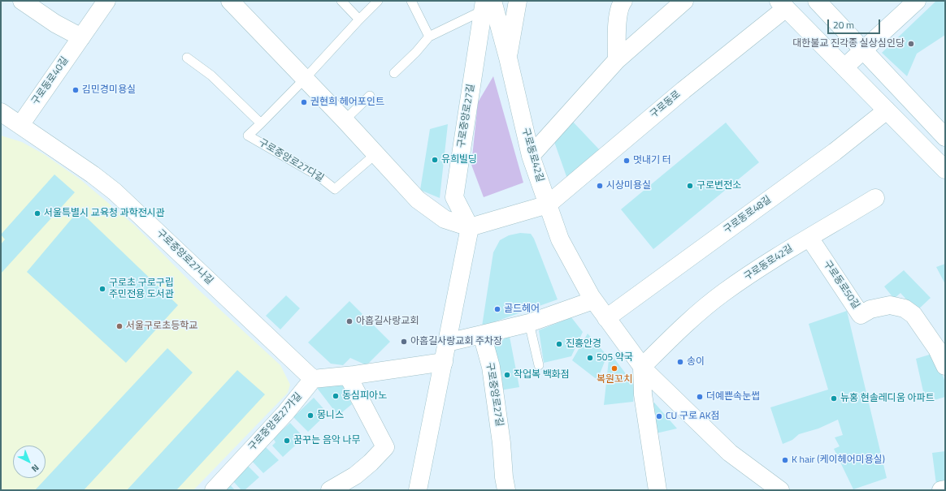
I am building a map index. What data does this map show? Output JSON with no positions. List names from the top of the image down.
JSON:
{
  "streets": {
    "street": [
      "구로동로40길",
      "구로동로",
      "구로중앙로27길",
      "구로동로42길",
      "구로동로48길",
      "구로중앙로27나길",
      "구로동로50길",
      "구로중앙로27가길"
    ],
    "lane": ["구로중앙로27다길"]
  },
  "crossings": [
    ["구로동로40길", "구로중앙로27나길"],
    ["구로동로", "구로동로42길"],
    ["구로동로", "구로동로48길"],
    ["구로중앙로27길", "구로동로42길"],
    ["구로동로42길", "구로동로48길"],
    ["구로동로42길", "구로동로50길"],
    ["구로중앙로27나길", "구로중앙로27가길"]
  ],
  "places": [
    "대한불교 진각종 실상심인당",
    "김민경미용실",
    "권현희 헤어포인트",
    "유희빌딩",
    "멋내기 터",
    "시상미용실",
    "구로변전소",
    "서울특별시 교육청 과학전시관",
    "구로초 구로구립 주민전용 도서관",
    "골드헤어",
    "아홉길사랑교회",
    "서울구로초등학교",
    "아홉길사랑교회 주차장",
    "진흥안경",
    "505 약국",
    "송이",
    "복원꼬치",
    "작업복 백화점",
    "동심피아노",
    "더예쁜속눈썹",
    "뉴홍 현솔레디움 아파트",
    "몽니스",
    "CU 구로 AK점",
    "꿈꾸는 음악 나무",
    "K hair (케이헤어미용실)"
  ],
  "scale_bar": "20 m",
  "north": "bottom right"
}
